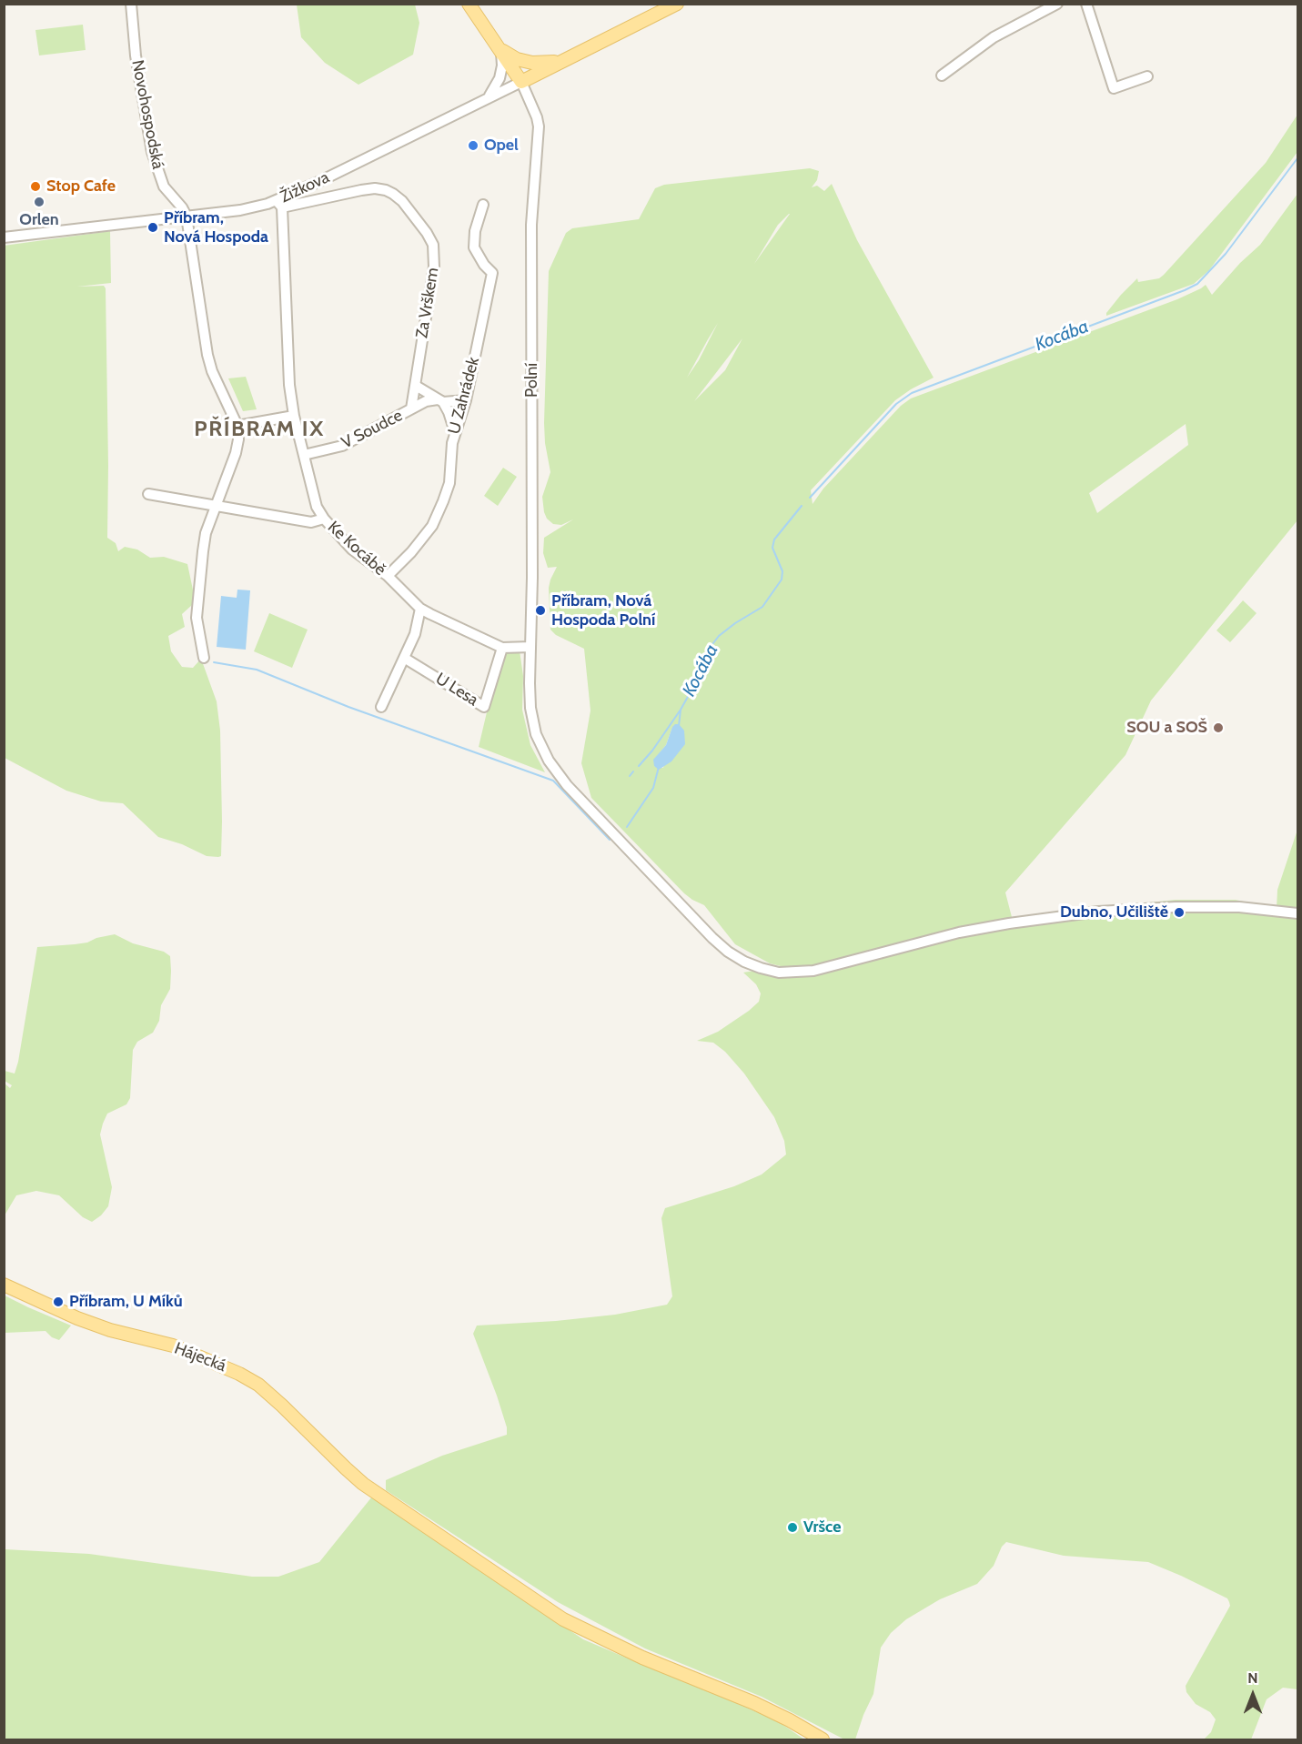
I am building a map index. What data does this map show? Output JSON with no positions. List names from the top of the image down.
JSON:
{
  "streets": {
    "main road": ["Hájecká"],
    "street": [
      "Novohospodská",
      "Žižkova",
      "Za Vrškem",
      "Polní",
      "U Zahrádek",
      "V Soudce",
      "Ke Kocábě",
      "U Lesa"
    ]
  },
  "crossings": [
    ["Novohospodská", "Žižkova"],
    ["Žižkova", "Za Vrškem"],
    ["Žižkova", "Polní"],
    ["Žižkova", "Ke Kocábě"],
    ["Za Vrškem", "V Soudce"],
    ["Za Vrškem", "Ke Kocábě"],
    ["Polní", "Ke Kocábě"],
    ["U Zahrádek", "V Soudce"],
    ["U Zahrádek", "Ke Kocábě"],
    ["V Soudce", "Ke Kocábě"],
    ["Ke Kocábě", "U Lesa"]
  ],
  "districts": ["PŘÍBRAM IX"],
  "water": ["Kocába"],
  "places": [
    "Opel",
    "Stop Cafe",
    "Orlen",
    "Příbram, Nová Hospoda",
    "Příbram, Nová Hospoda Polní",
    "SOU a SOŠ",
    "Dubno, Učiliště",
    "Příbram, U Míků",
    "Vršce"
  ],
  "north": "top"
}
